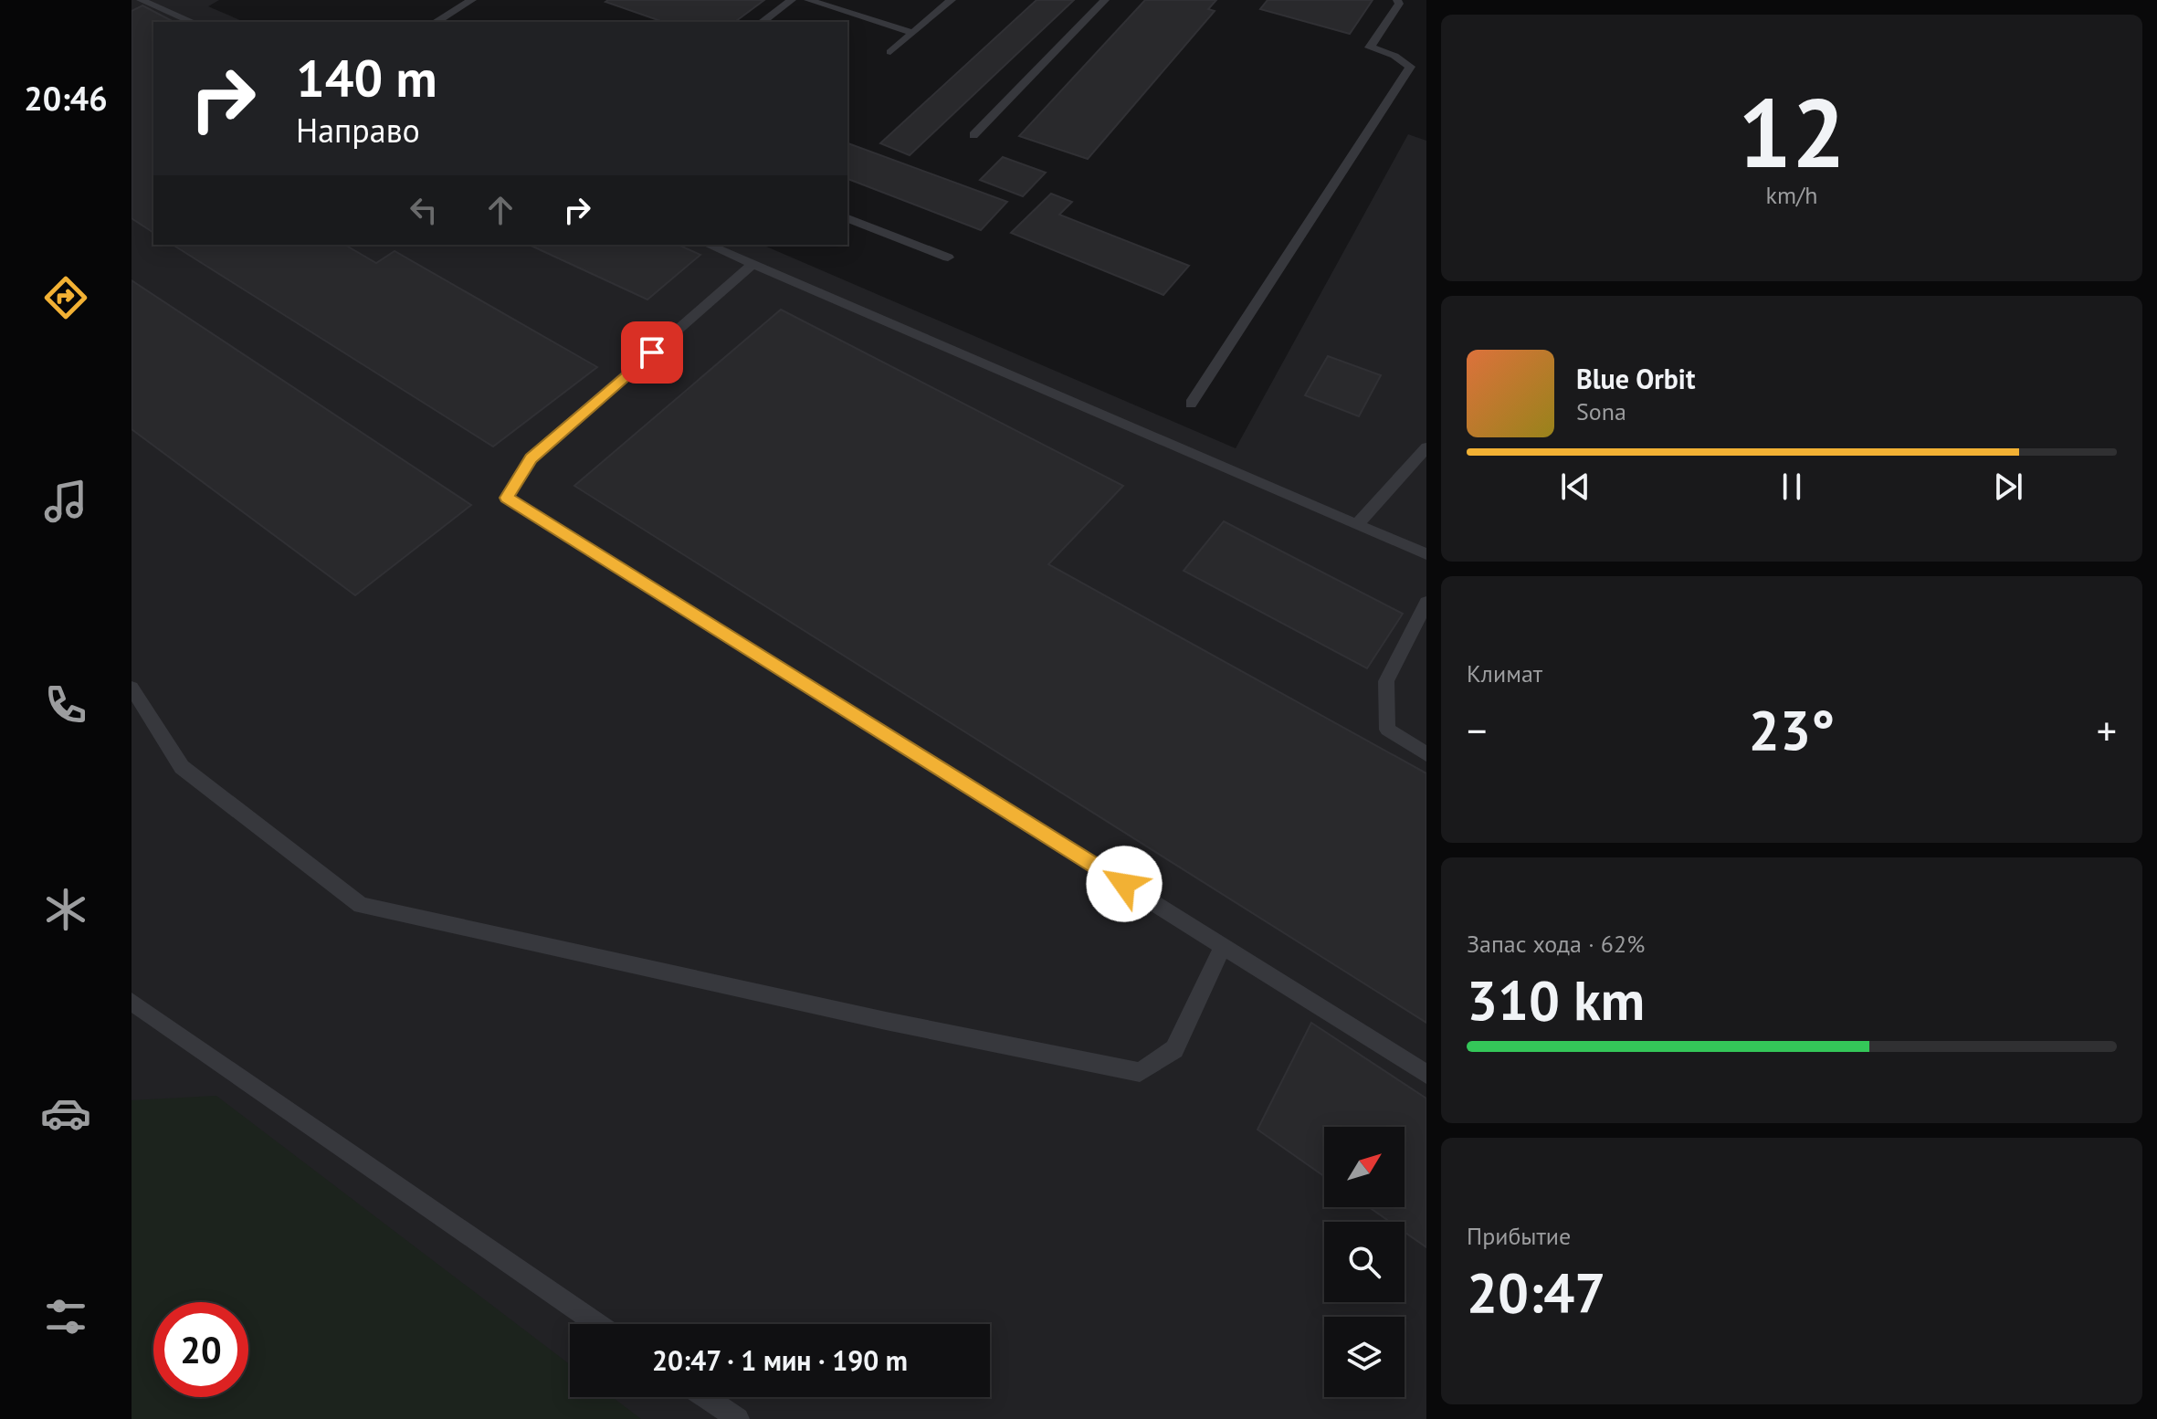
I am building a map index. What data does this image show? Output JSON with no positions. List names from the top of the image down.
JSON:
{
  "north": "top right",
  "page": {
    "tabs": "20:46",
    "tile": [
      ["12", "km/h"],
      "Климат",
      ["Запас хода · 62%", "310 km"],
      ["Прибытие", "20:47"]
    ],
    "turn": ["140 m", "Направо"],
    "song": ["Blue Orbit", "Sona"],
    "heat": ["−", "23°", "+"],
    "limit": "20",
    "trip": "20:47 · 1 мин · 190 m"
  }
}
